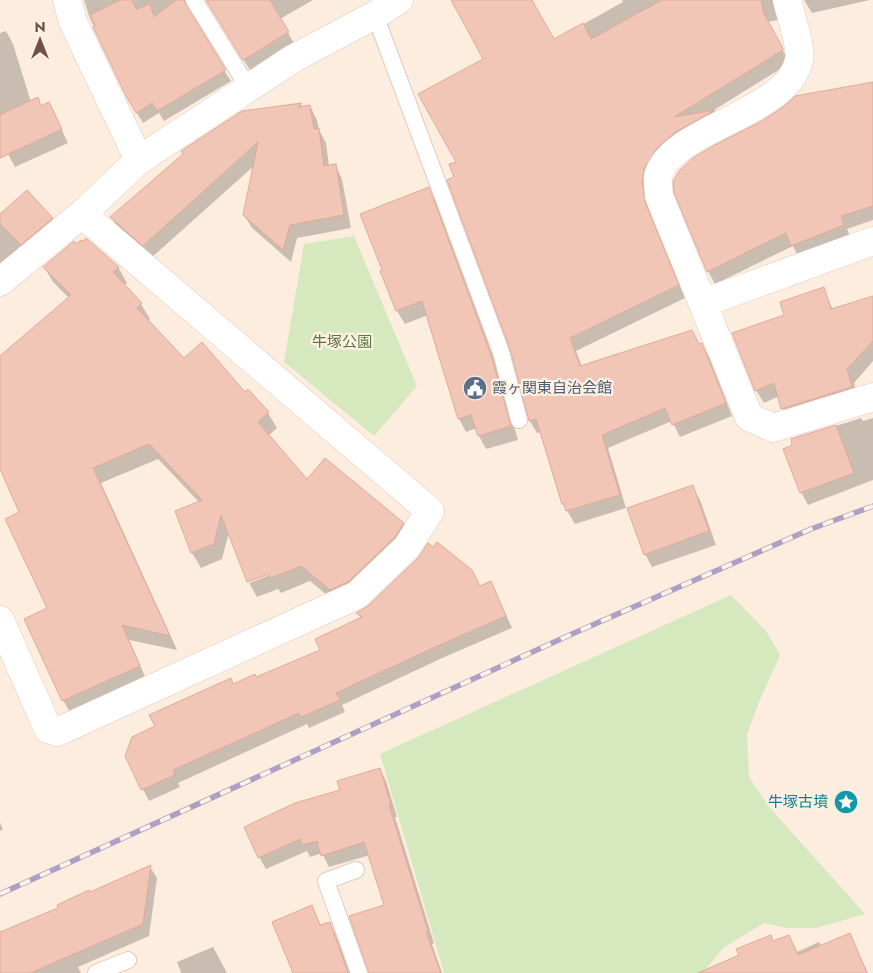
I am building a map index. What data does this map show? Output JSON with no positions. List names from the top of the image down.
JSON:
{
  "parks": ["牛塚公園"],
  "places": {
    "public building": ["霞ヶ関東自治会館"],
    "place": ["牛塚古墳"]
  },
  "north": "top"
}
